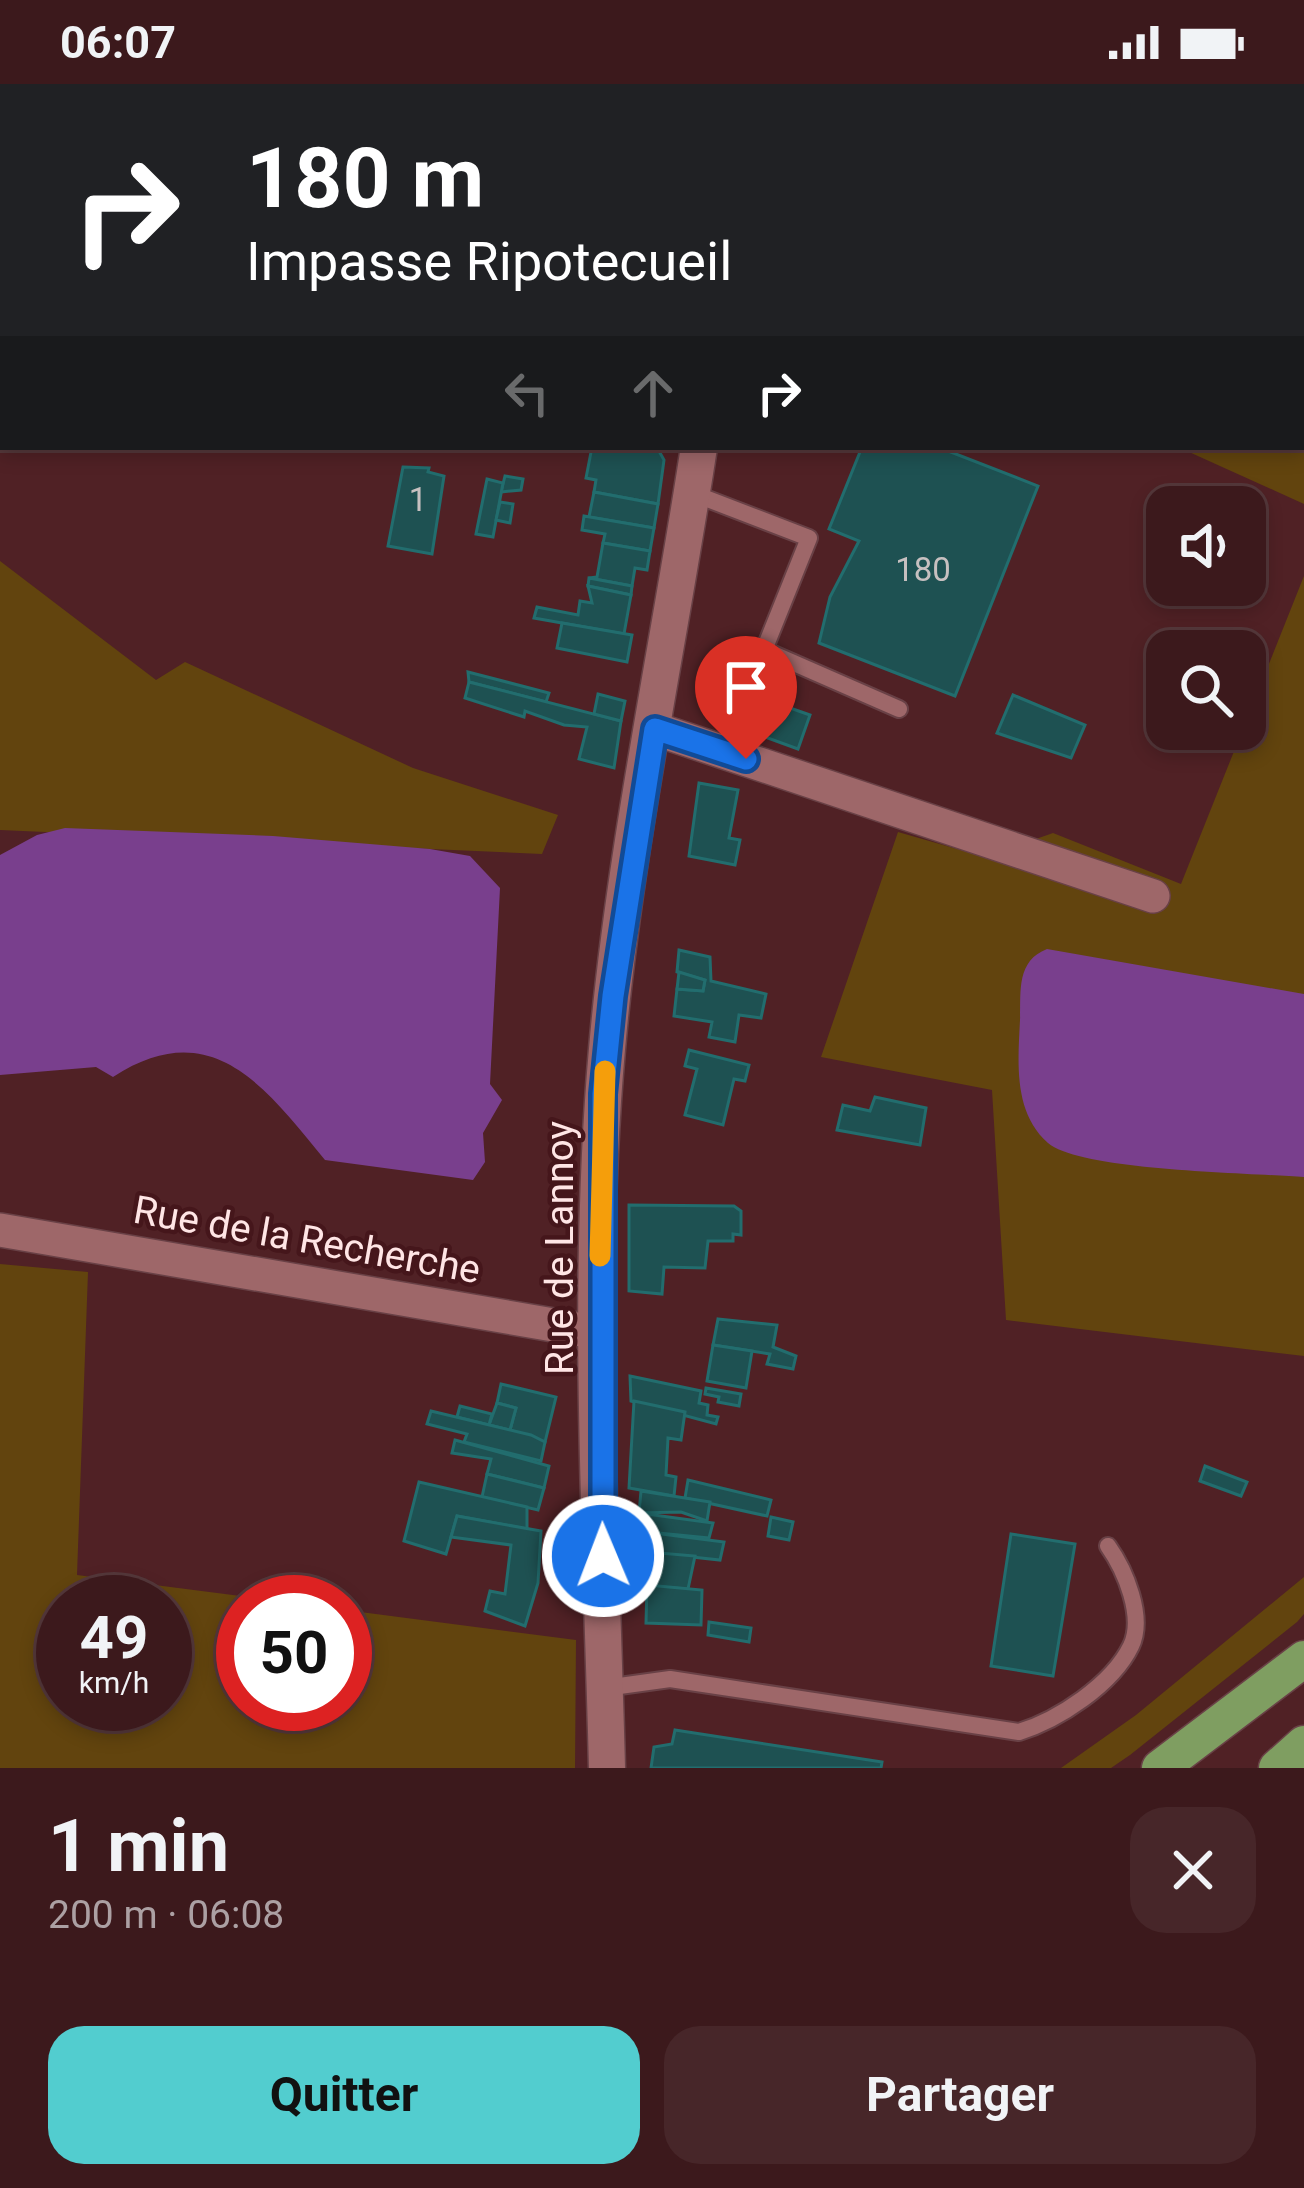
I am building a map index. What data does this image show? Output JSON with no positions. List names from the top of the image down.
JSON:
{
  "streets": {
    "main road": ["Rue de Lannoy"],
    "street": ["Rue de la Recherche"]
  },
  "crossings": [
    ["Rue de la Recherche", "Rue de Lannoy"]
  ],
  "house_numbers": ["1", "180"],
  "page": {
    "status": "06:07",
    "turn": ["180 m", "Impasse Ripotecueil"],
    "speed": "49 km/h",
    "limit": "50",
    "heading": ["1 min", "200 m · 06:08"],
    "buttons": ["Quitter", "Partager"]
  }
}
